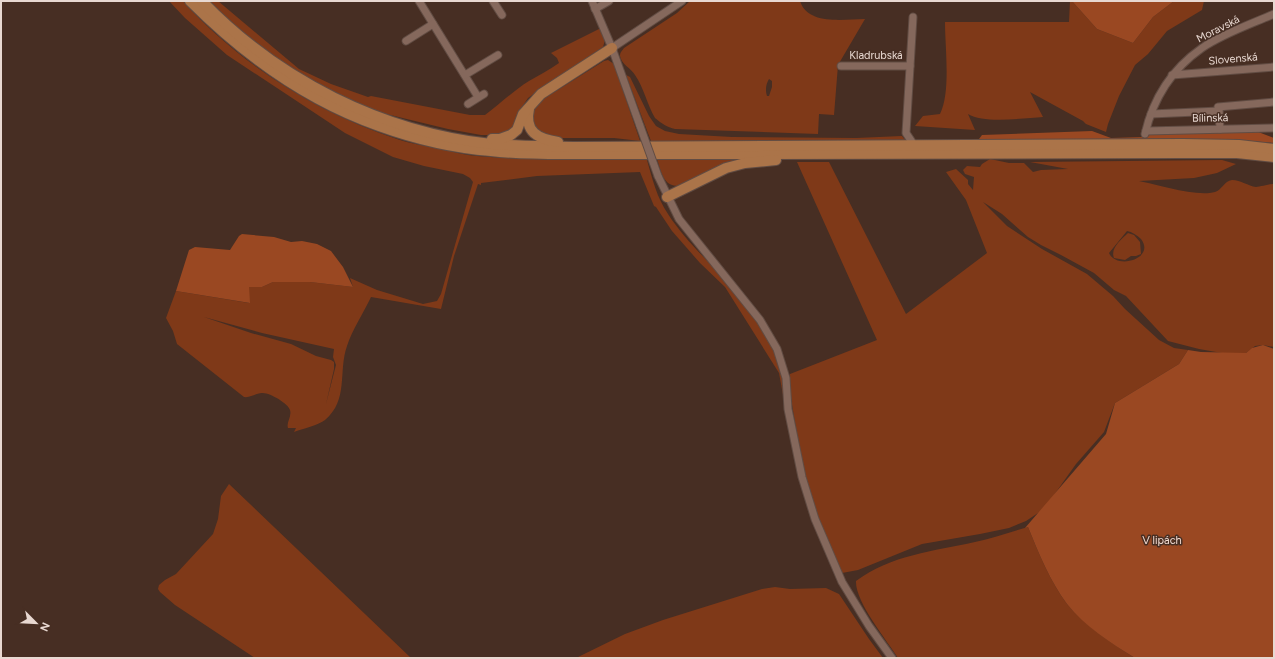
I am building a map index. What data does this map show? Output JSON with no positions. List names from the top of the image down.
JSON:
{
  "streets": {
    "street": [
      "Moravská",
      "Kladrubská",
      "Slovenská",
      "Bílinská"
    ]
  },
  "crossings": [
    ["Moravská", "Slovenská"],
    ["Moravská", "Bílinská"]
  ],
  "parks": ["V lipách"],
  "north": "bottom right"
}
